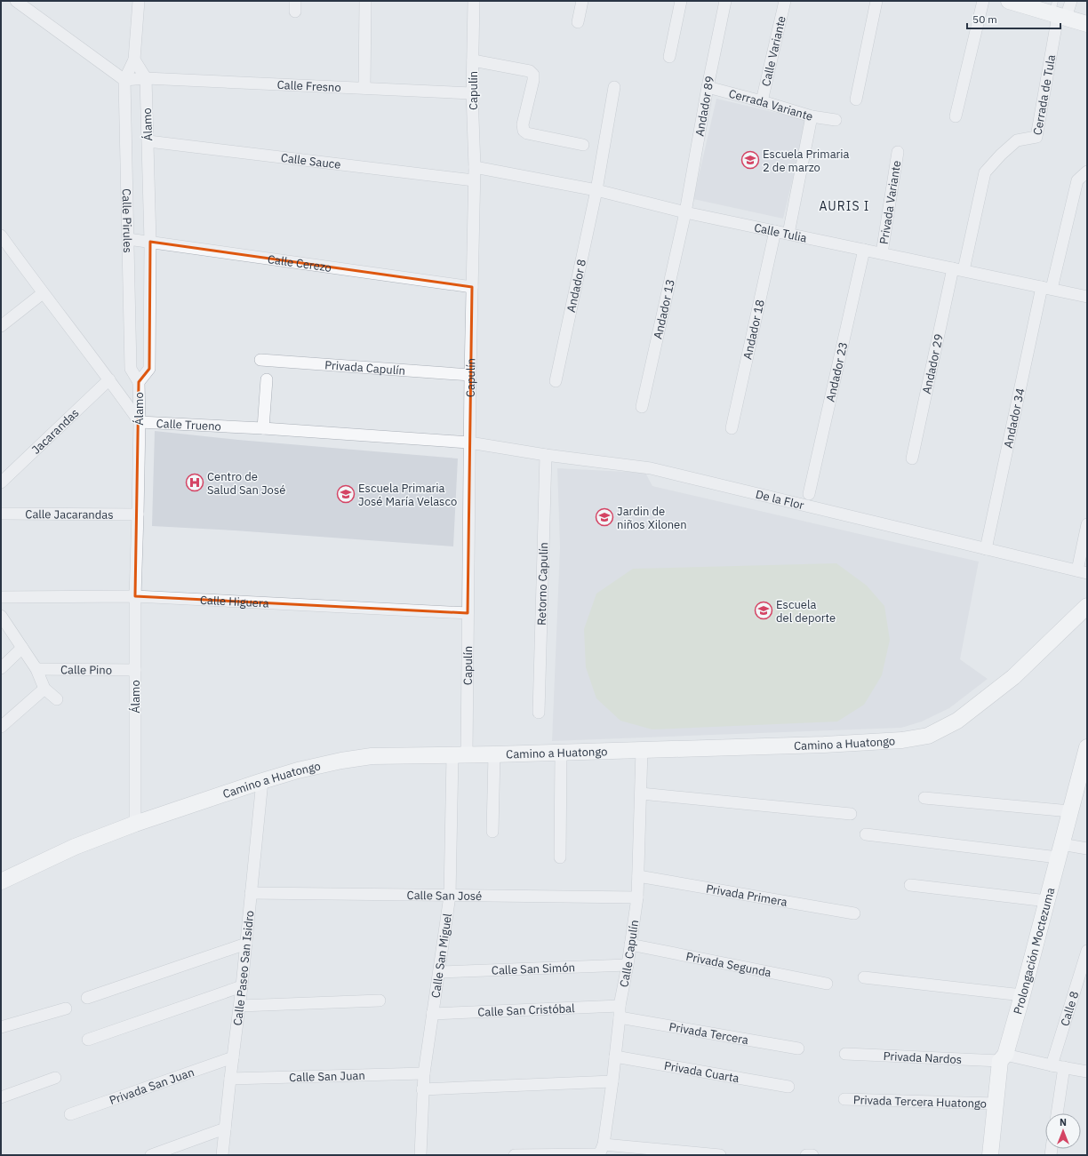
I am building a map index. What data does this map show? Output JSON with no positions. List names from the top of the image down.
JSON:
{
  "streets": {
    "main road": ["Camino a Huatongo", "Prolongación Moctezuma"],
    "street": [
      "Calle Variante",
      "Calle Fresno",
      "Capulín",
      "Cerrada de Tula",
      "Cerrada Variante",
      "Andador 89",
      "Álamo",
      "Calle Sauce",
      "Privada Variante",
      "Calle Pirules",
      "Calle Tulia",
      "Calle Cerezo",
      "Andador 8",
      "Andador 13",
      "Andador 18",
      "Andador 29",
      "Privada Capulín",
      "Andador 23",
      "Andador 34",
      "Calle Trueno",
      "Jacarandas",
      "De la Flor",
      "Calle Jacarandas",
      "Retorno Capulín",
      "Calle Higuera",
      "Calle Pino",
      "Privada Primera",
      "Calle San José",
      "Calle Capulín",
      "Calle San Miguel",
      "Privada Segunda",
      "Calle Paseo San Isidro",
      "Calle San Simón",
      "Calle 8",
      "Calle San Cristóbal",
      "Privada Tercera",
      "Privada Nardos",
      "Privada Cuarta",
      "Calle San Juan",
      "Privada San Juan",
      "Privada Tercera Huatongo"
    ]
  },
  "crossings": [
    ["Calle Variante", "Cerrada Variante"],
    ["Calle Fresno", "Capulín"],
    ["Calle Fresno", "Álamo"],
    ["Calle Fresno", "Calle Pirules"],
    ["Capulín", "Calle Sauce"],
    ["Capulín", "Calle Tulia"],
    ["Capulín", "Calle Cerezo"],
    ["Capulín", "Privada Capulín"],
    ["Capulín", "Calle Trueno"],
    ["Capulín", "De la Flor"],
    ["Capulín", "Calle Higuera"],
    ["Capulín", "Camino a Huatongo"],
    ["Capulín", "Calle San Miguel"],
    ["Cerrada de Tula", "Calle Tulia"],
    ["Cerrada de Tula", "Andador 29"],
    ["Cerrada Variante", "Andador 89"],
    ["Andador 89", "Calle Tulia"],
    ["Andador 89", "Andador 13"],
    ["Álamo", "Calle Sauce"],
    ["Álamo", "Calle Pirules"],
    ["Álamo", "Calle Cerezo"],
    ["Álamo", "Calle Trueno"],
    ["Álamo", "Calle Jacarandas"],
    ["Álamo", "Calle Higuera"],
    ["Álamo", "Calle Pino"],
    ["Álamo", "Camino a Huatongo"],
    ["Privada Variante", "Calle Tulia"],
    ["Calle Pirules", "Calle Cerezo"],
    ["Calle Tulia", "Andador 8"],
    ["Calle Tulia", "Andador 13"],
    ["Calle Tulia", "Andador 18"],
    ["Calle Tulia", "Andador 29"],
    ["Calle Tulia", "Andador 23"],
    ["Calle Tulia", "Andador 34"],
    ["Andador 34", "De la Flor"],
    ["Calle Trueno", "Jacarandas"],
    ["Calle Trueno", "De la Flor"],
    ["De la Flor", "Retorno Capulín"],
    ["Camino a Huatongo", "Calle Capulín"],
    ["Camino a Huatongo", "Calle San Miguel"],
    ["Camino a Huatongo", "Calle Paseo San Isidro"],
    ["Privada Primera", "Calle Capulín"],
    ["Calle San José", "Calle Capulín"],
    ["Calle San José", "Calle San Miguel"],
    ["Calle San José", "Calle Paseo San Isidro"],
    ["Prolongación Moctezuma", "Privada Nardos"],
    ["Prolongación Moctezuma", "Privada Tercera Huatongo"],
    ["Calle Capulín", "Privada Segunda"],
    ["Calle Capulín", "Calle San Simón"],
    ["Calle Capulín", "Calle San Cristóbal"],
    ["Calle Capulín", "Privada Tercera"],
    ["Calle Capulín", "Privada Cuarta"],
    ["Calle San Miguel", "Calle San Simón"],
    ["Calle San Miguel", "Calle San Cristóbal"],
    ["Calle San Miguel", "Calle San Juan"],
    ["Calle Paseo San Isidro", "Calle San Juan"],
    ["Calle Paseo San Isidro", "Privada San Juan"],
    ["Calle 8", "Privada Nardos"]
  ],
  "districts": ["AURIS I"],
  "places": {
    "school or university": [
      "Escuela Primaria 2 de marzo",
      "Escuela Primaria José María Velasco",
      "Jardin de niños Xilonen",
      "Escuela del deporte"
    ],
    "hospital": ["Centro de Salud San José"]
  },
  "scale_bar": "50 m",
  "north": "top"
}
